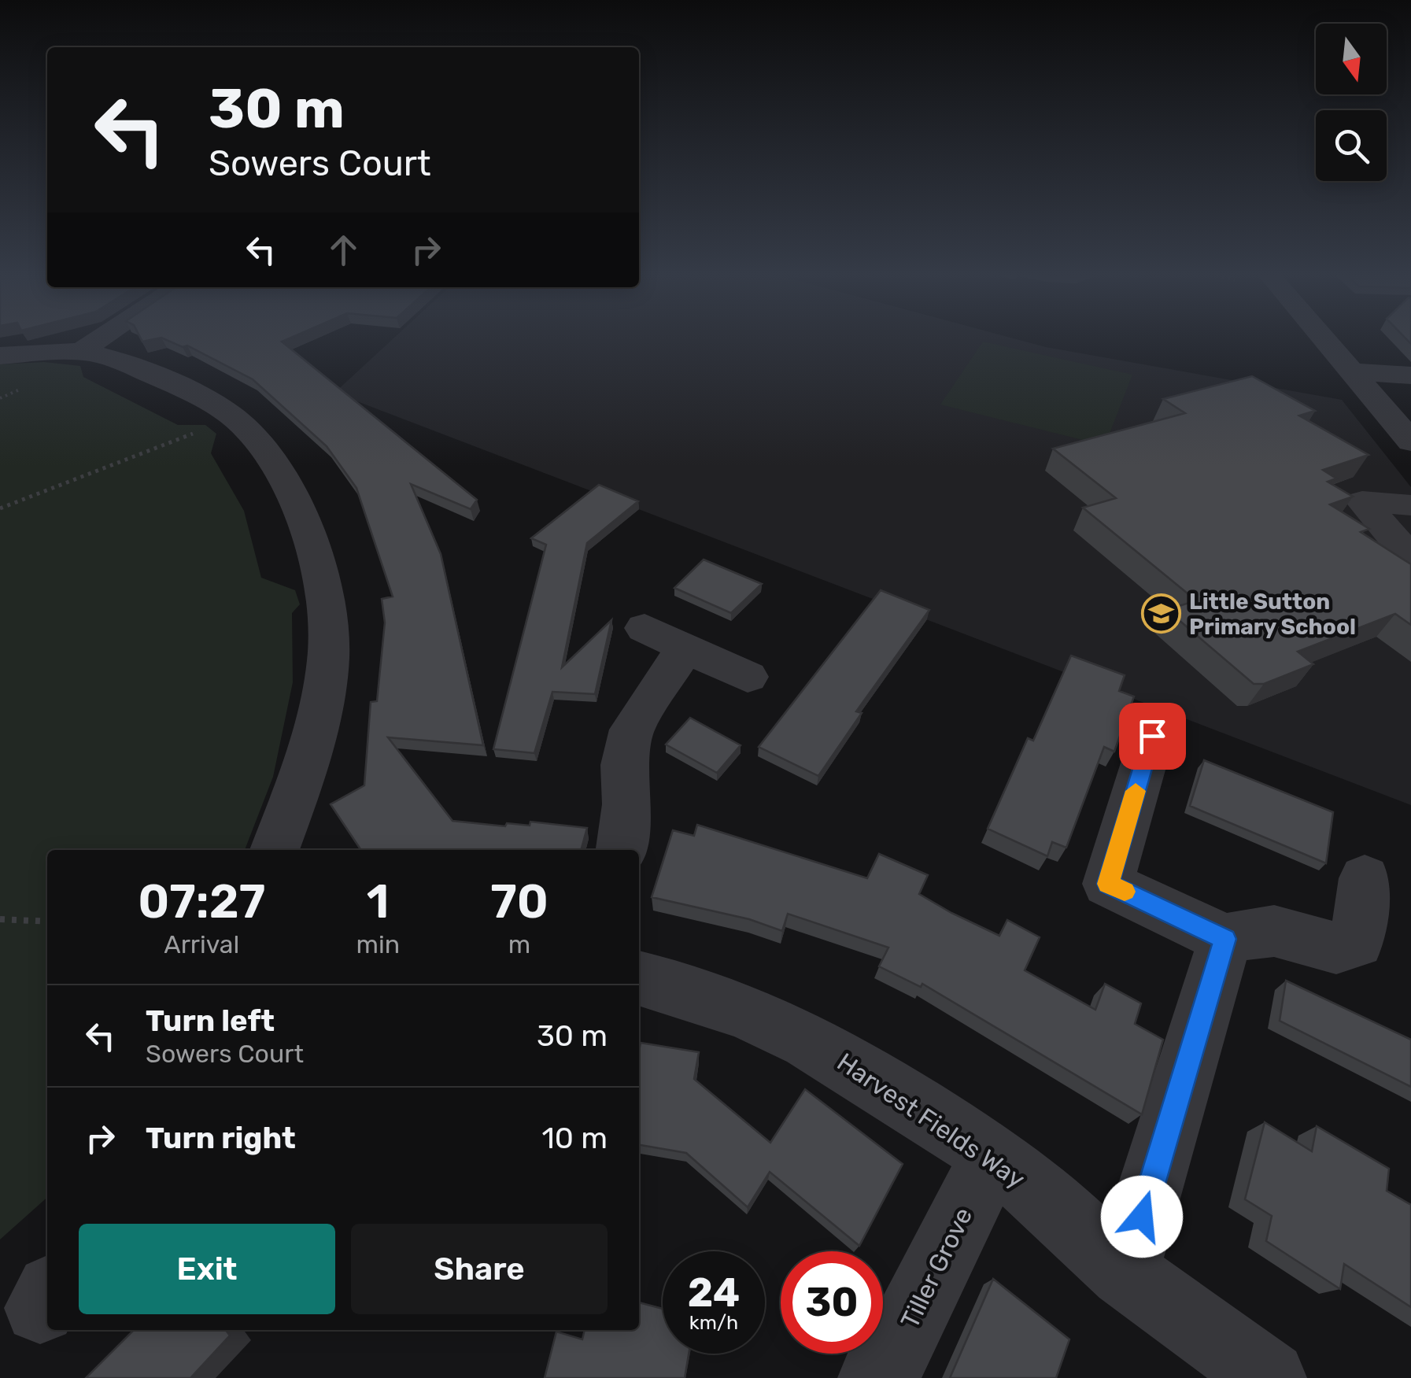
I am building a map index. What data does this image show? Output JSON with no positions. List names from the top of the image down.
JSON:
{
  "streets": {
    "street": ["Harvest Fields Way", "Tiller Grove"]
  },
  "crossings": [
    ["Harvest Fields Way", "Tiller Grove"]
  ],
  "places": {
    "school or university": ["Little Sutton Primary School"]
  },
  "north": "bottom",
  "page": {
    "turn": ["30 m", "Sowers Court"],
    "eta": [
      "07:27",
      "Arrival",
      "1",
      "min",
      "70",
      "m"
    ],
    "list": [
      {
        "name": "Turn left",
        "note": "Sowers Court",
        "value": "30 m"
      },
      {
        "name": "Turn right",
        "value": "10 m"
      }
    ],
    "buttons": ["Exit", "Share"],
    "speed": "24 km/h",
    "limit": "30"
  }
}
